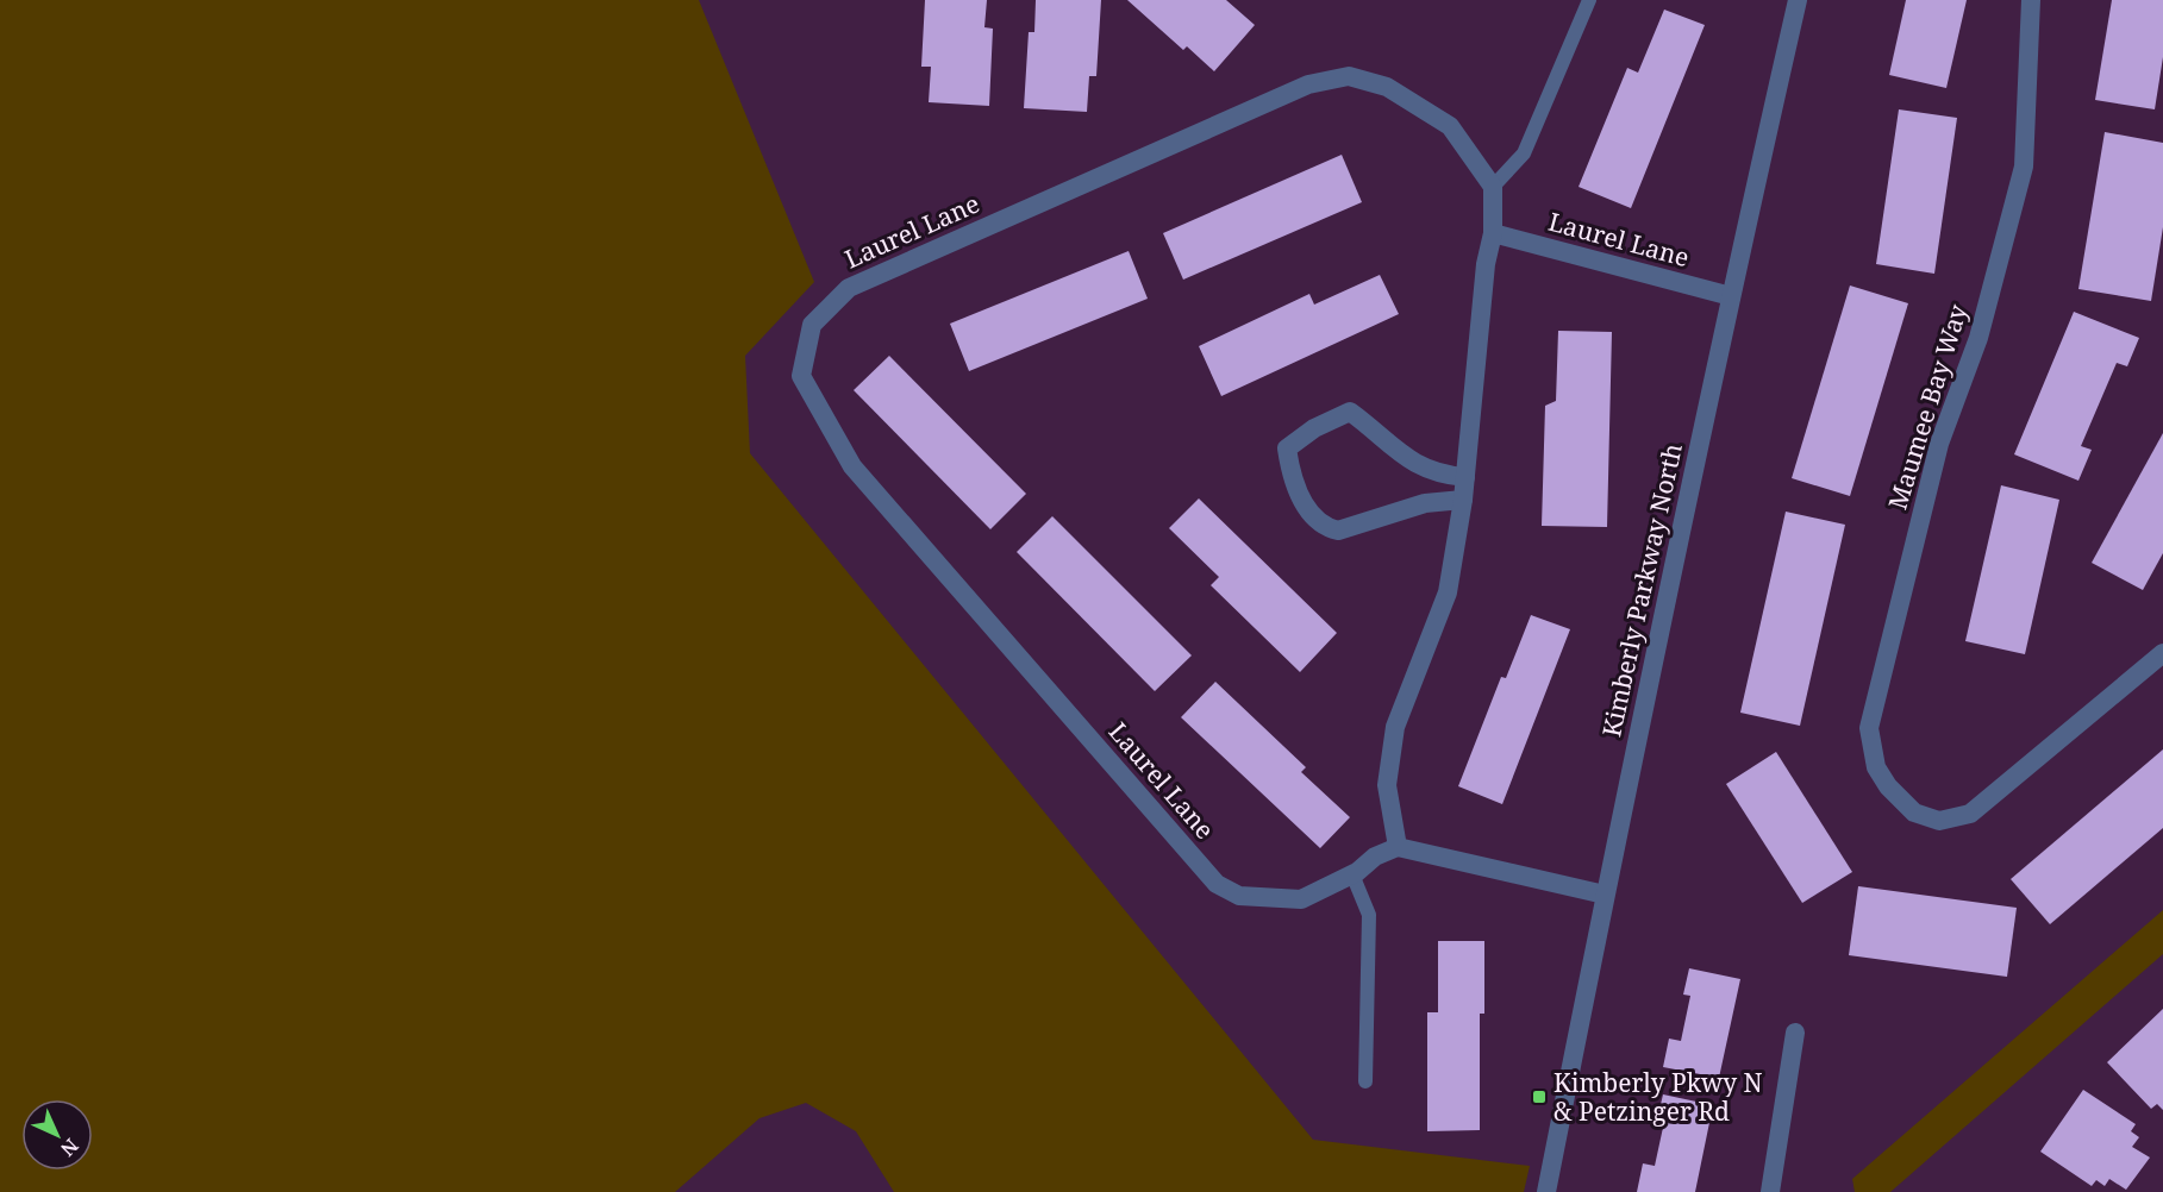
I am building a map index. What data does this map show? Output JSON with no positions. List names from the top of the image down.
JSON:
{
  "streets": {
    "street": ["Laurel Lane", "Maumee Bay Way", "Kimberly Parkway North"]
  },
  "crossings": [
    ["Laurel Lane", "Kimberly Parkway North"]
  ],
  "places": {
    "transit": ["Kimberly Pkwy N & Petzinger Rd"]
  },
  "north": "bottom right"
}
